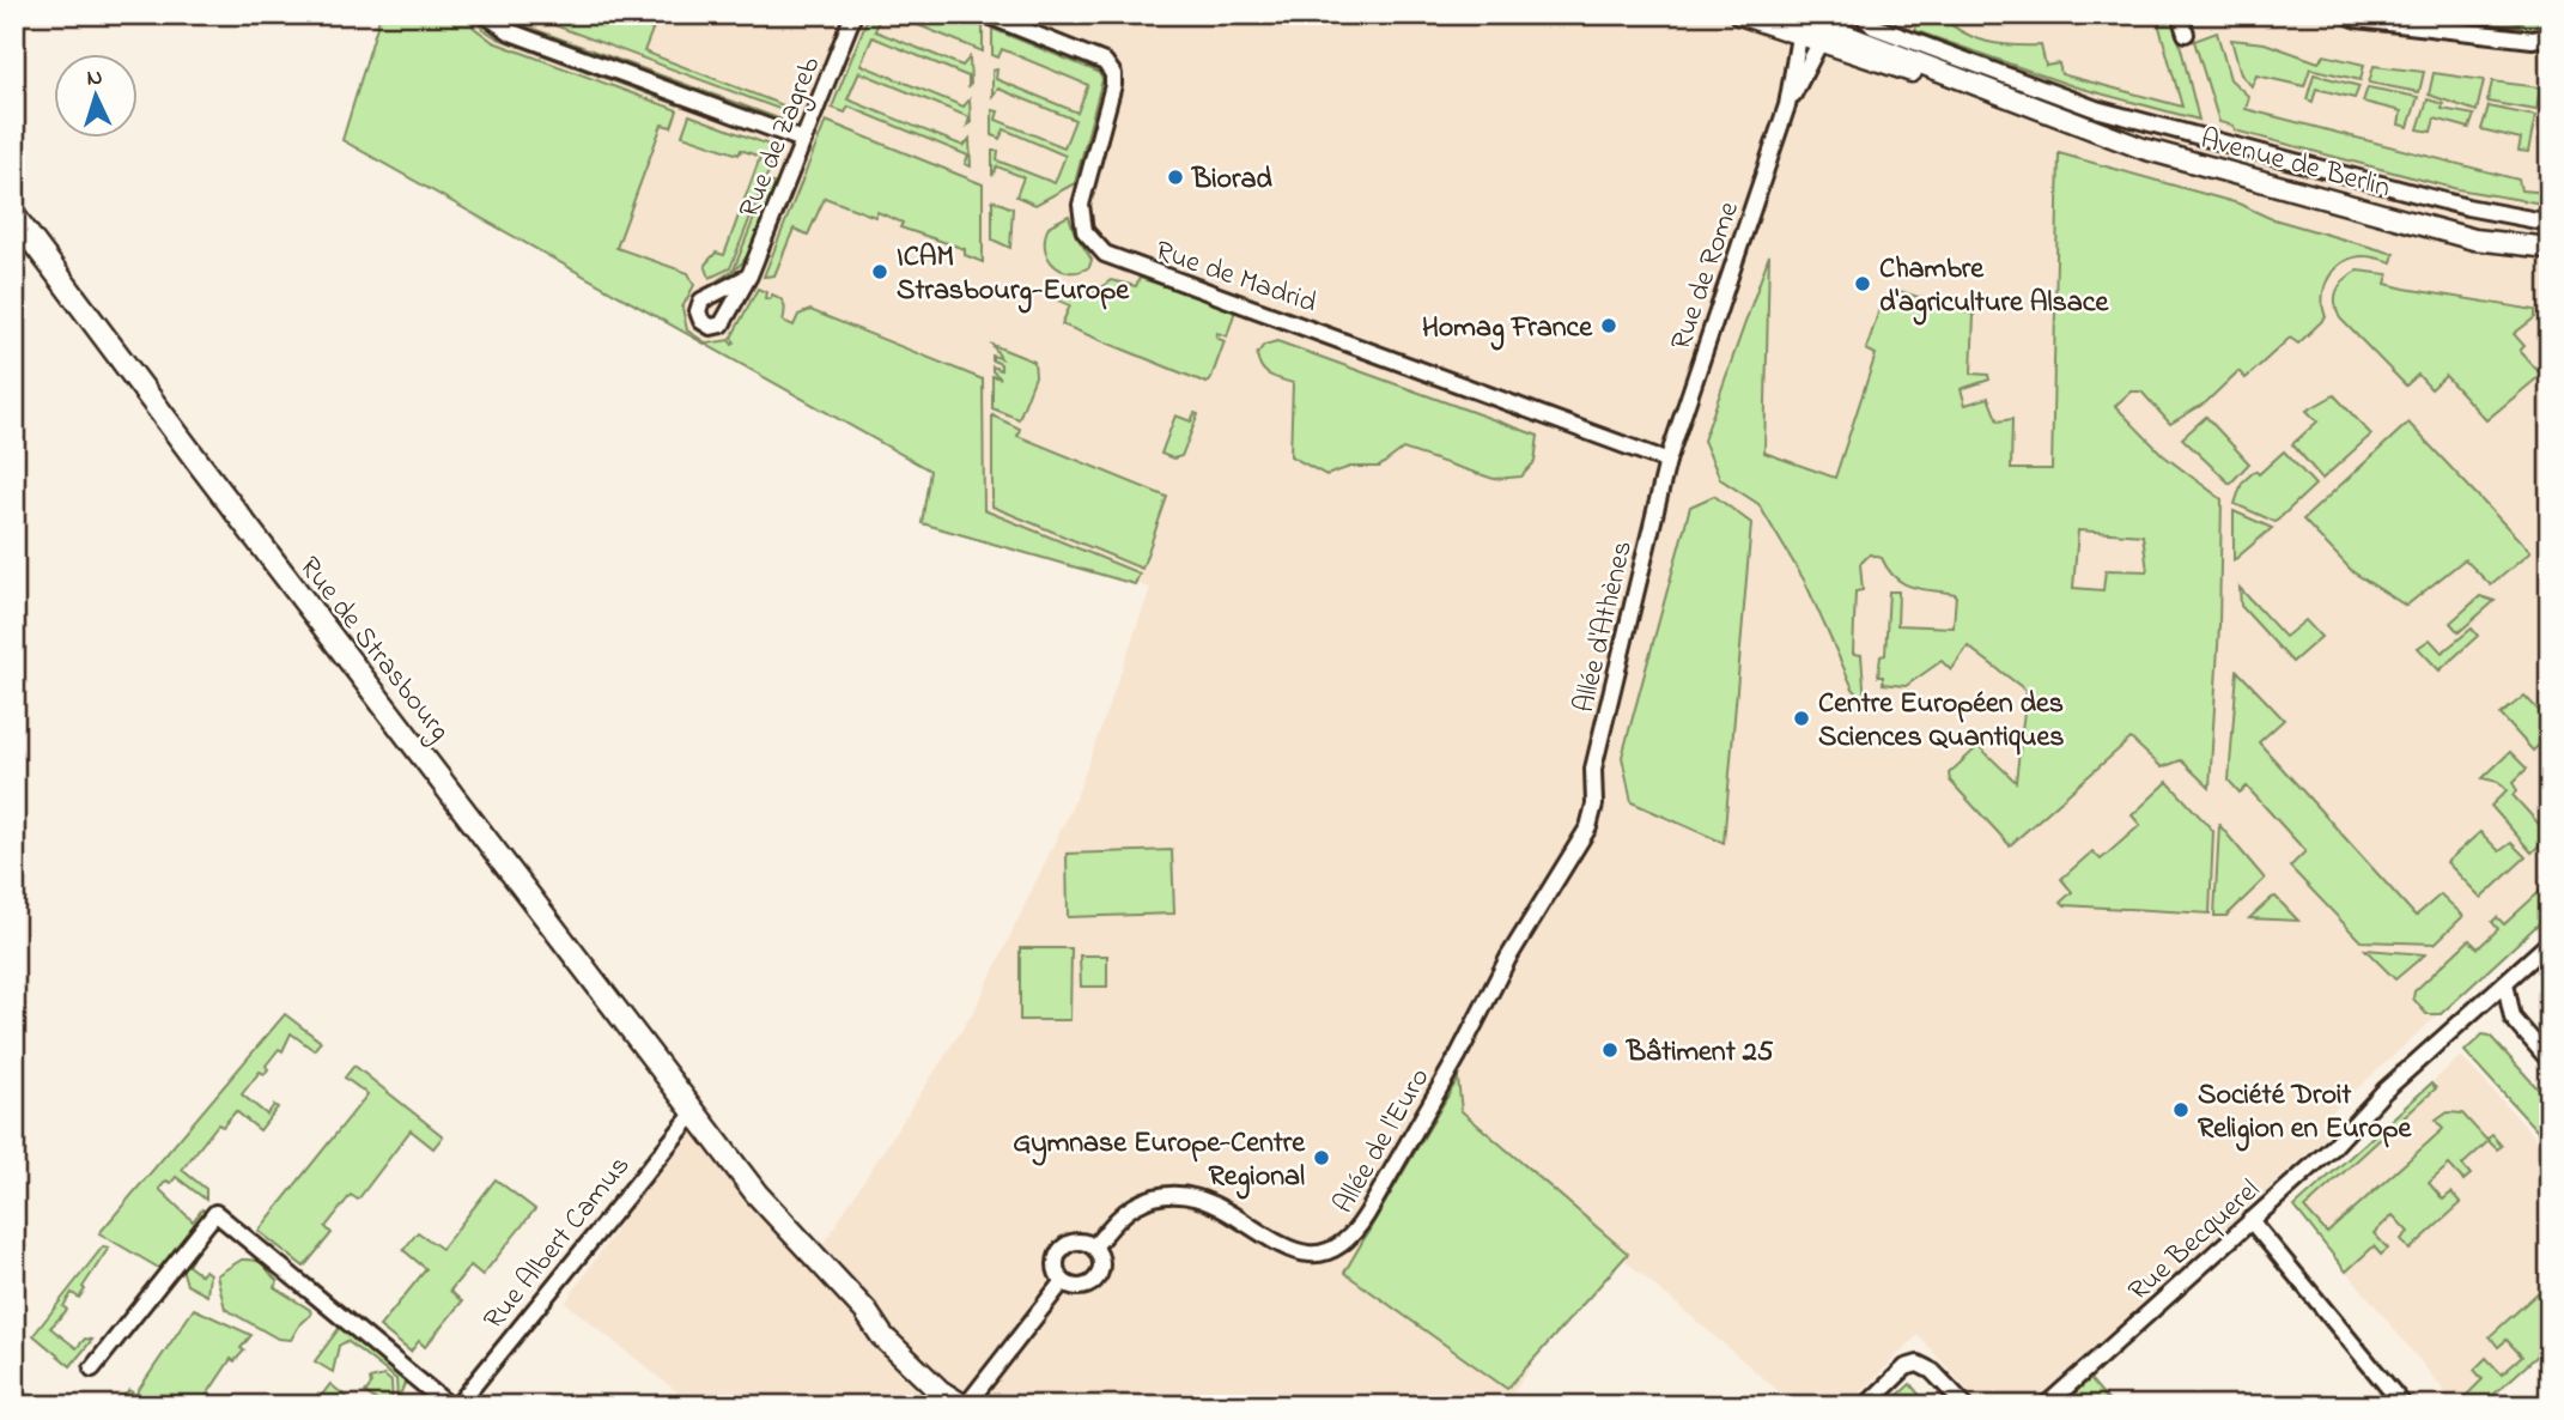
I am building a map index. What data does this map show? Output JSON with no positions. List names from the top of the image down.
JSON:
{
  "streets": {
    "main road": ["Rue de Strasbourg"],
    "street": [
      "Rue de Zagreb",
      "Avenue de Berlin",
      "Rue de Madrid",
      "Rue de Rome",
      "Allée d'Athènes",
      "Allée de l'Euro",
      "Rue Becquerel",
      "Rue Albert Camus"
    ]
  },
  "crossings": [
    ["Avenue de Berlin", "Rue de Rome"],
    ["Rue de Madrid", "Rue de Rome"],
    ["Rue de Madrid", "Allée d'Athènes"],
    ["Rue de Rome", "Allée d'Athènes"],
    ["Allée d'Athènes", "Allée de l'Euro"],
    ["Rue de Strasbourg", "Rue Albert Camus"]
  ],
  "places": [
    "Biorad",
    "ICAM Strasbourg-Europe",
    "Chambre d'agriculture Alsace",
    "Homag France",
    "Centre Européen des Sciences Quantiques",
    "Bâtiment 25",
    "Société Droit Religion en Europe",
    "Gymnase Europe-Centre Regional"
  ],
  "north": "top"
}
